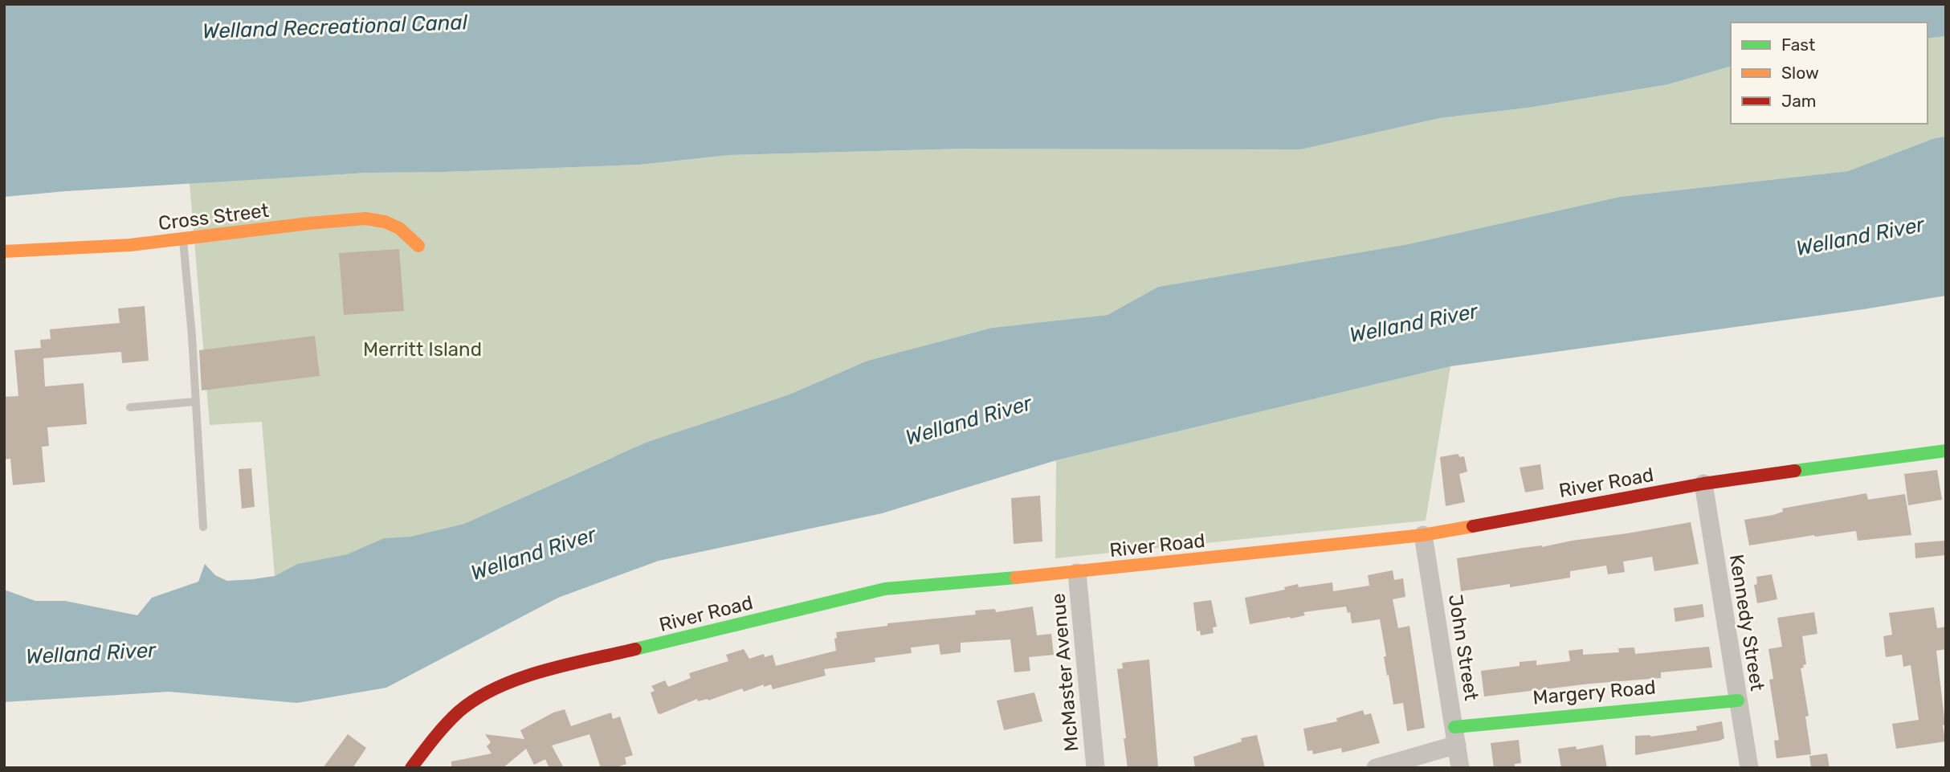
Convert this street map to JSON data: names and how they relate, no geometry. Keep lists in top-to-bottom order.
{
  "streets": {
    "street": [
      "Cross Street",
      "River Road",
      "Kennedy Street",
      "John Street",
      "McMaster Avenue",
      "Margery Road"
    ]
  },
  "crossings": [
    ["River Road", "Kennedy Street"],
    ["River Road", "John Street"],
    ["River Road", "McMaster Avenue"],
    ["Kennedy Street", "Margery Road"],
    ["John Street", "Margery Road"]
  ],
  "water": ["Welland Recreational Canal", "Welland River"],
  "parks": ["Merritt Island"],
  "legend": ["Fast", "Slow", "Jam"]
}
